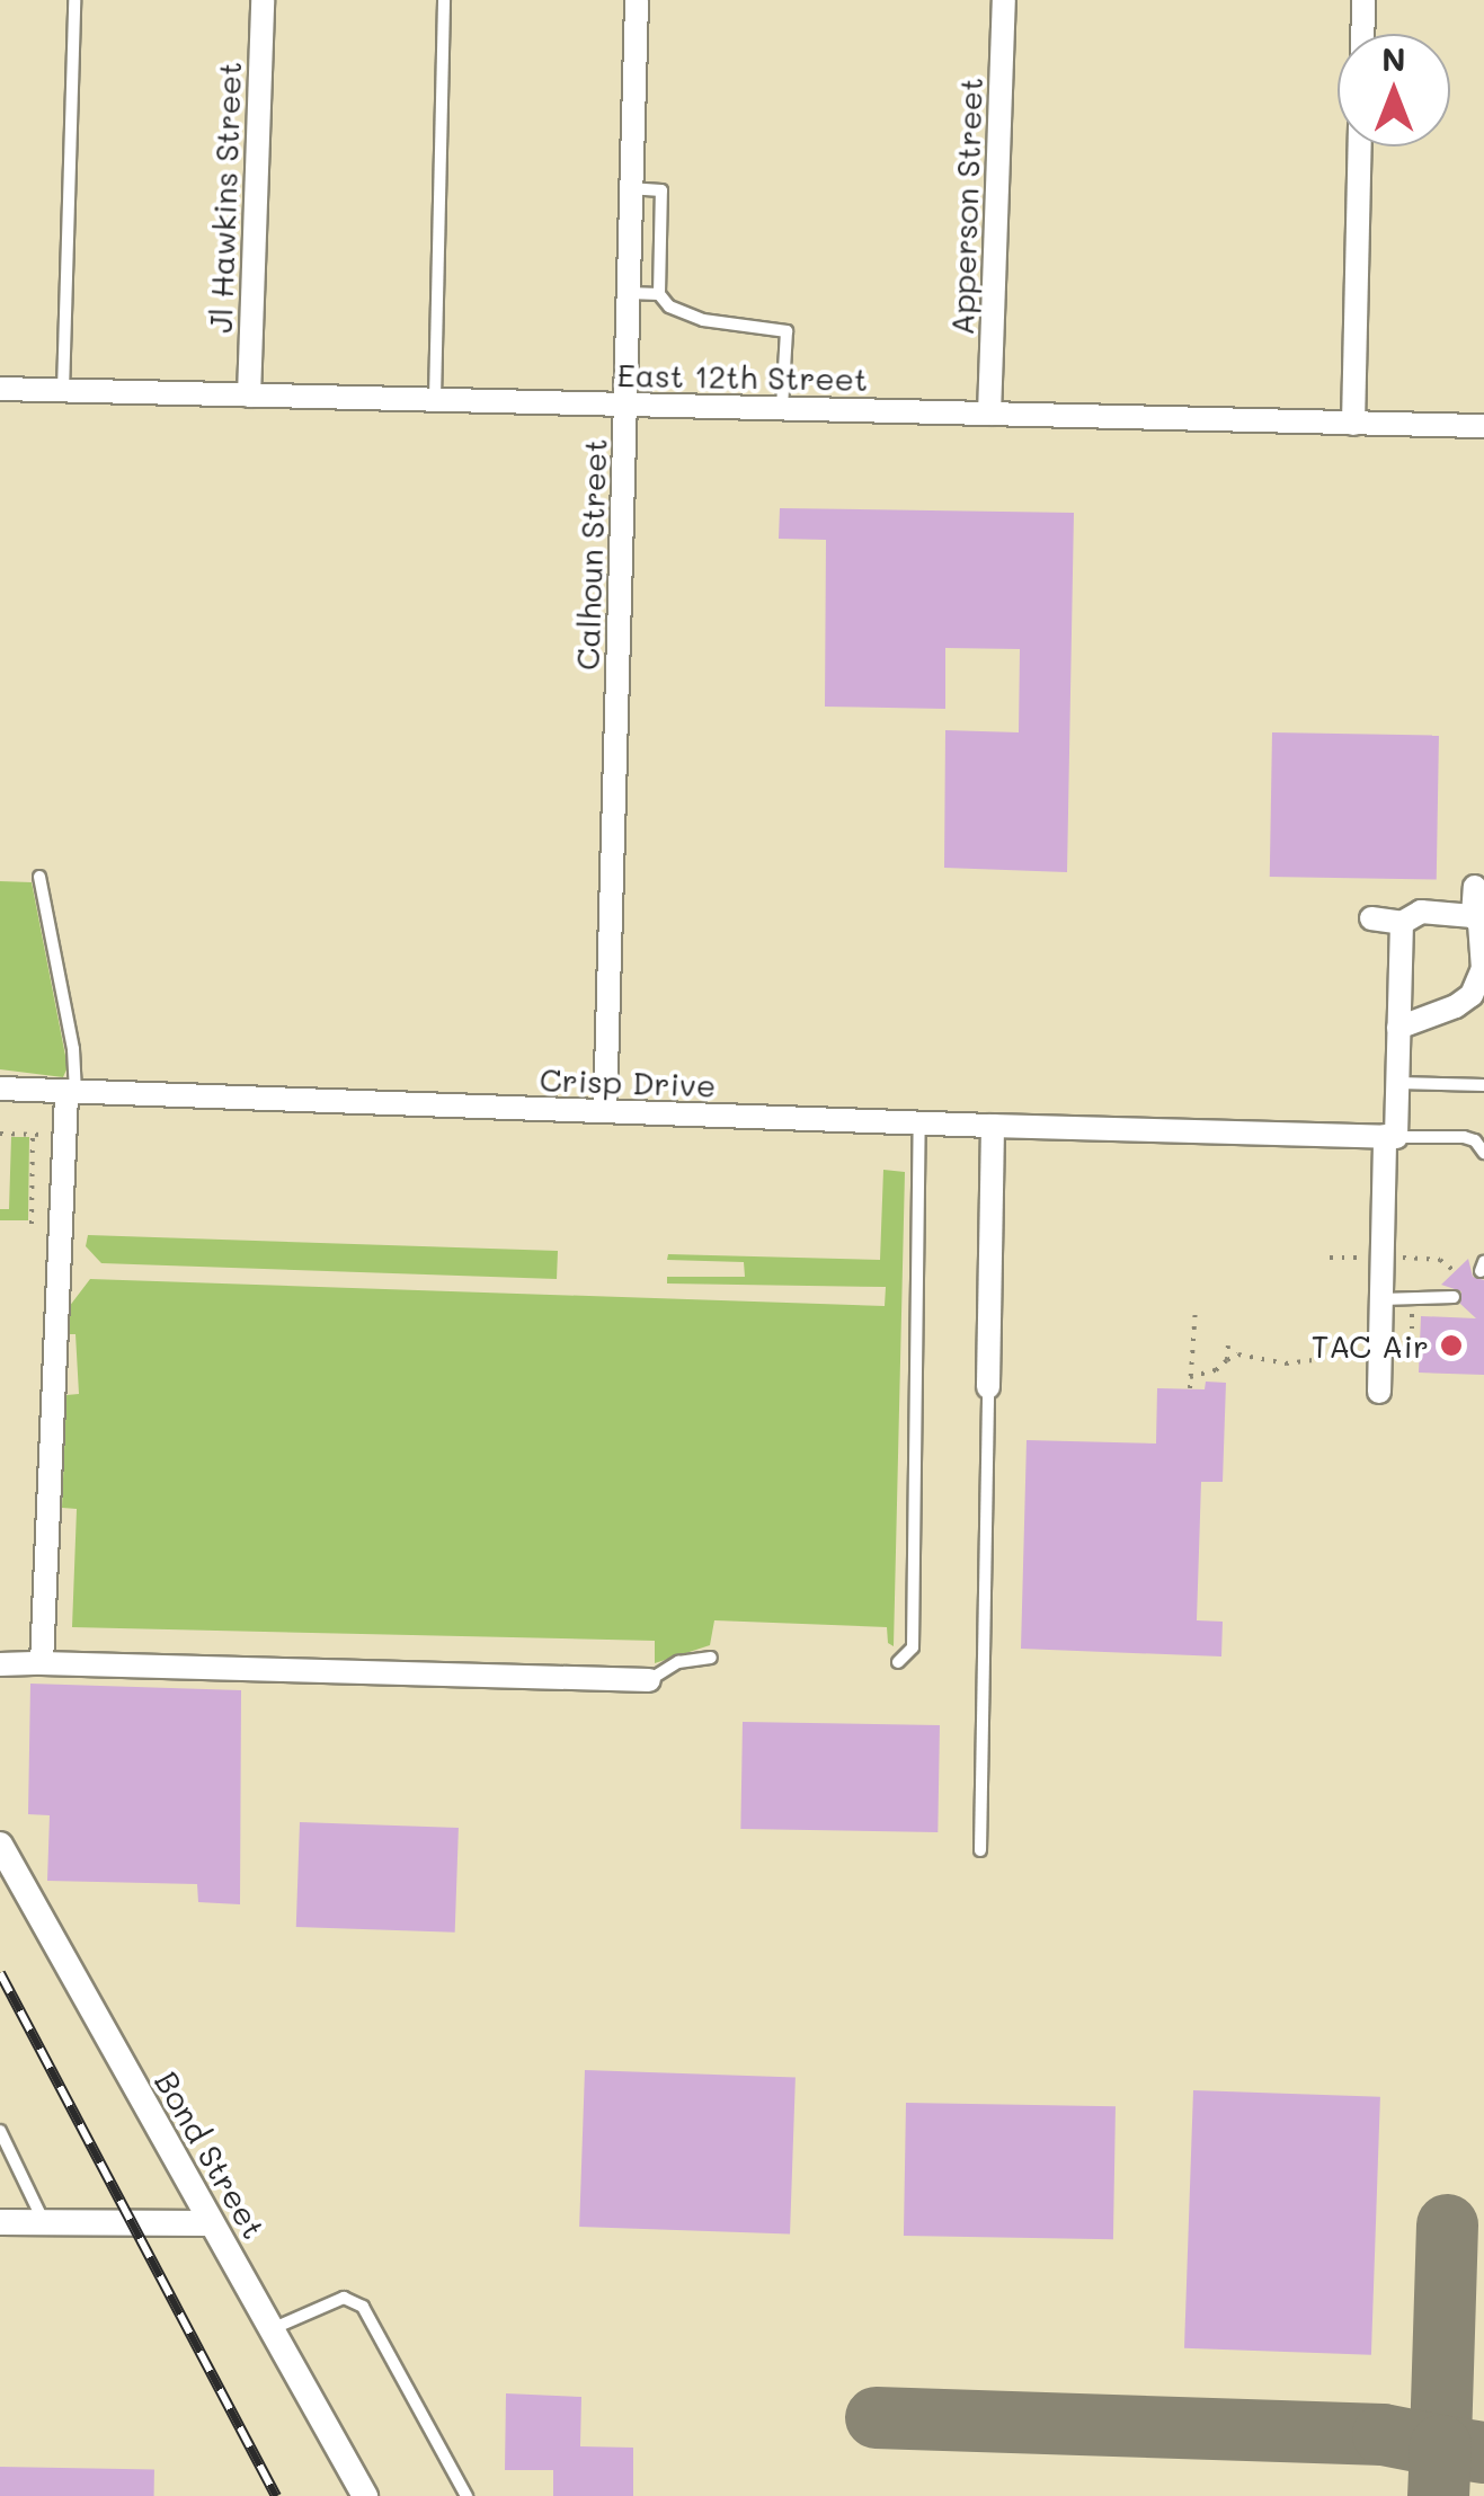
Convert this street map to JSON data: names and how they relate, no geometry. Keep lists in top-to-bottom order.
{
  "streets": {
    "street": [
      "Jl Hawkins Street",
      "Apperson Street",
      "East 12th Street",
      "Calhoun Street",
      "Crisp Drive",
      "Bond Street"
    ]
  },
  "crossings": [
    ["Jl Hawkins Street", "East 12th Street"],
    ["Apperson Street", "East 12th Street"],
    ["East 12th Street", "Calhoun Street"],
    ["Calhoun Street", "Crisp Drive"]
  ],
  "places": ["TAC Air"],
  "north": "top"
}
